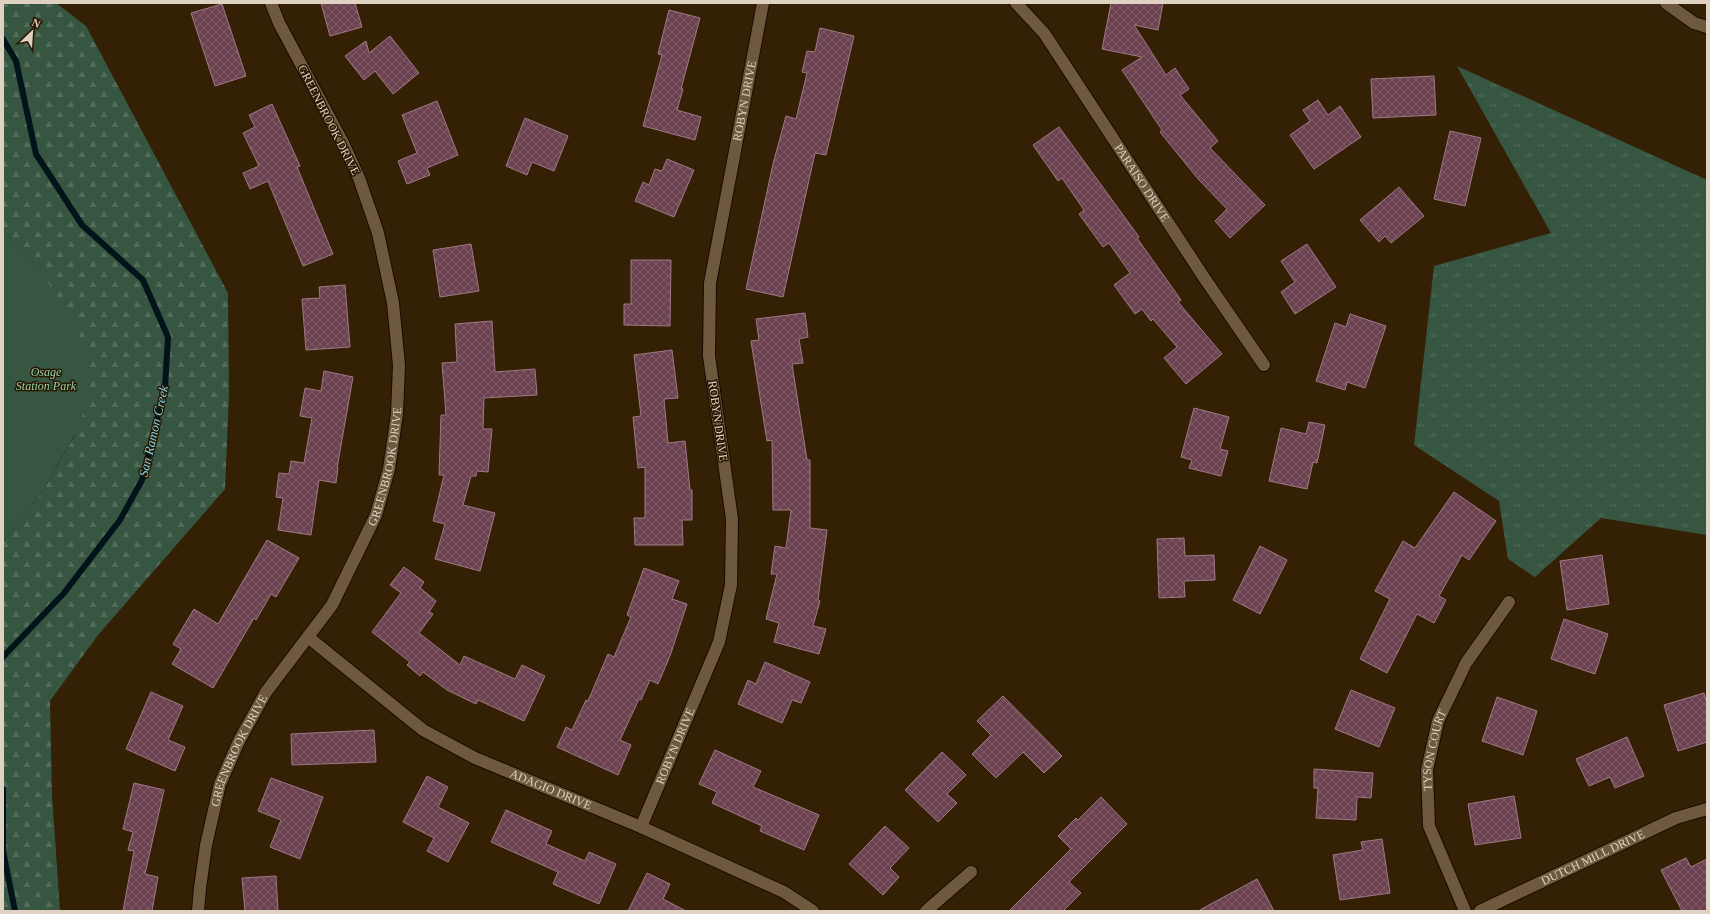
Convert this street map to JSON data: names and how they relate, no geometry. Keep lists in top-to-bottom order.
{
  "streets": {
    "street": [
      "ROBYN DRIVE",
      "GREENBROOK DRIVE",
      "PARAISO DRIVE",
      "TYSON COURT",
      "ADAGIO DRIVE",
      "DUTCH MILL DRIVE"
    ]
  },
  "crossings": [
    ["ROBYN DRIVE", "ADAGIO DRIVE"],
    ["GREENBROOK DRIVE", "ADAGIO DRIVE"]
  ],
  "water": ["San Ramon Creek"],
  "parks": ["Osage Station Park"],
  "north": "top right"
}
